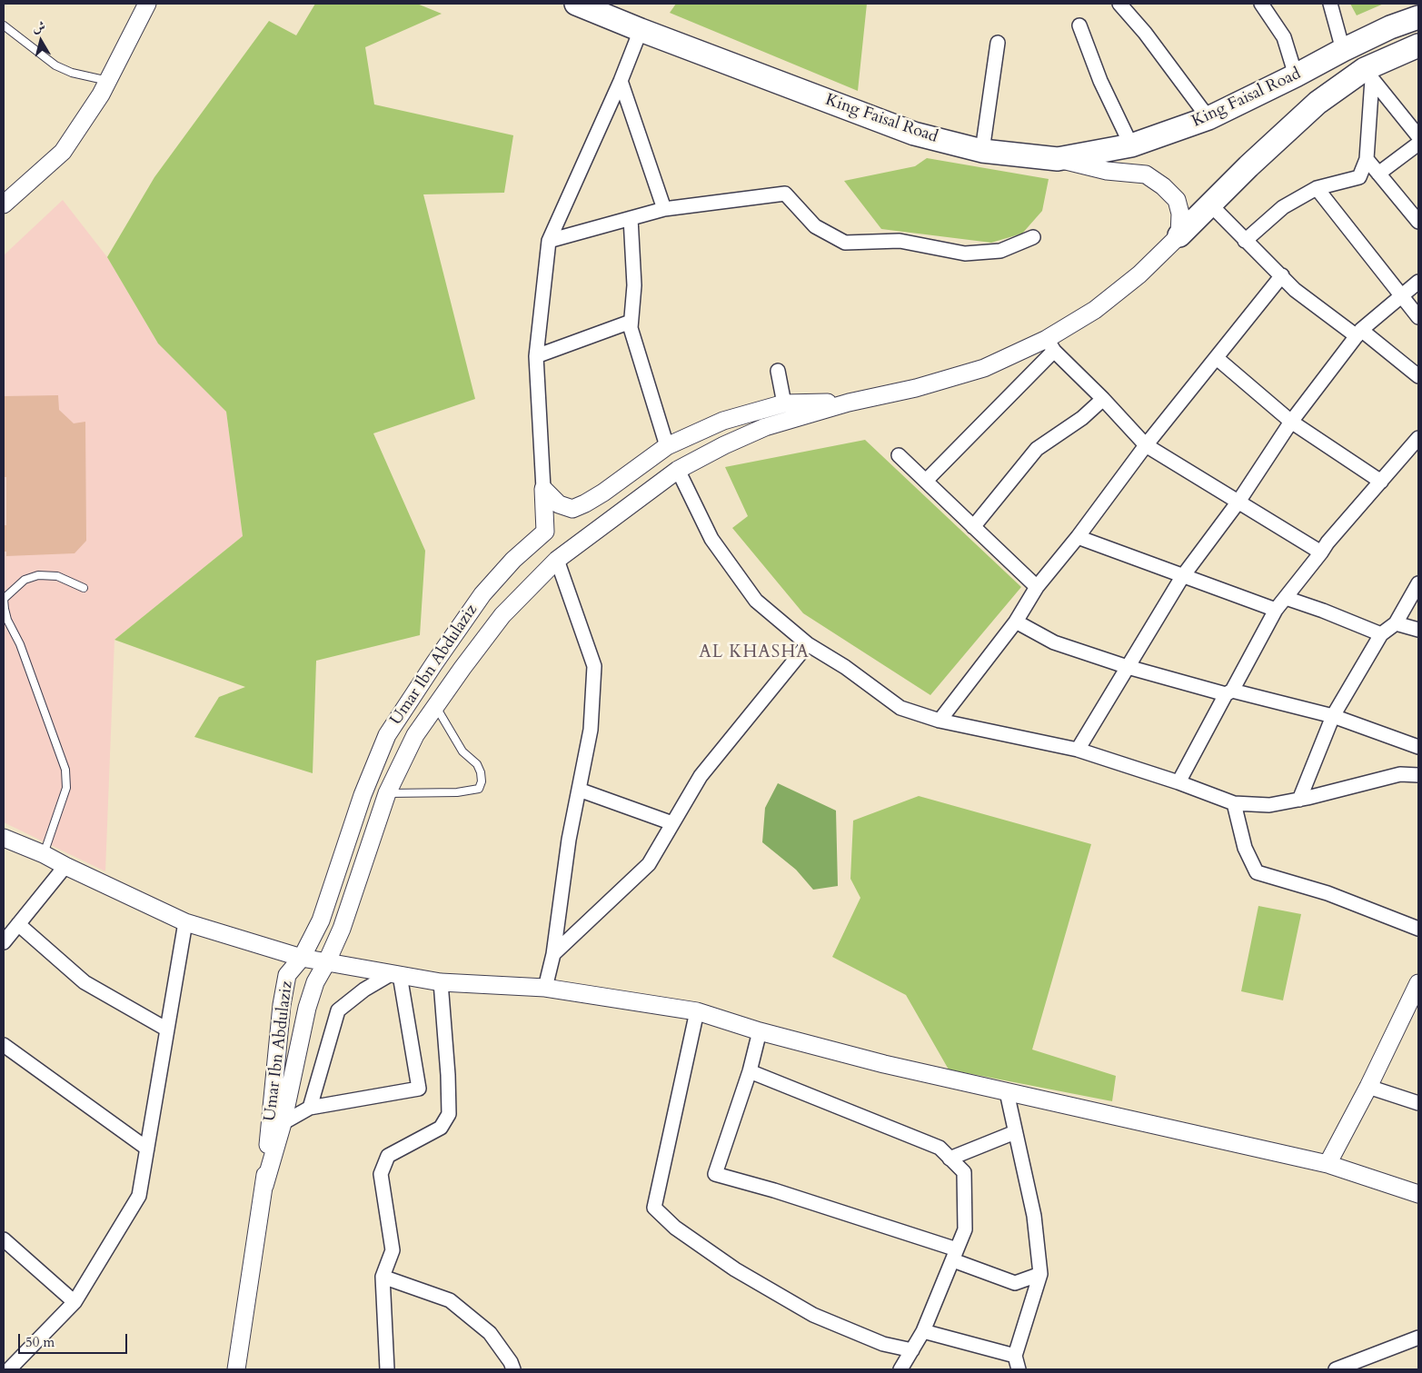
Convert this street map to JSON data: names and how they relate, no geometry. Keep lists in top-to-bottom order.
{
  "streets": {
    "main road": ["King Faisal Road"],
    "street": ["Umar Ibn Abdulaziz"]
  },
  "districts": ["AL KHASHA"],
  "scale_bar": "50 m",
  "north": "top"
}
